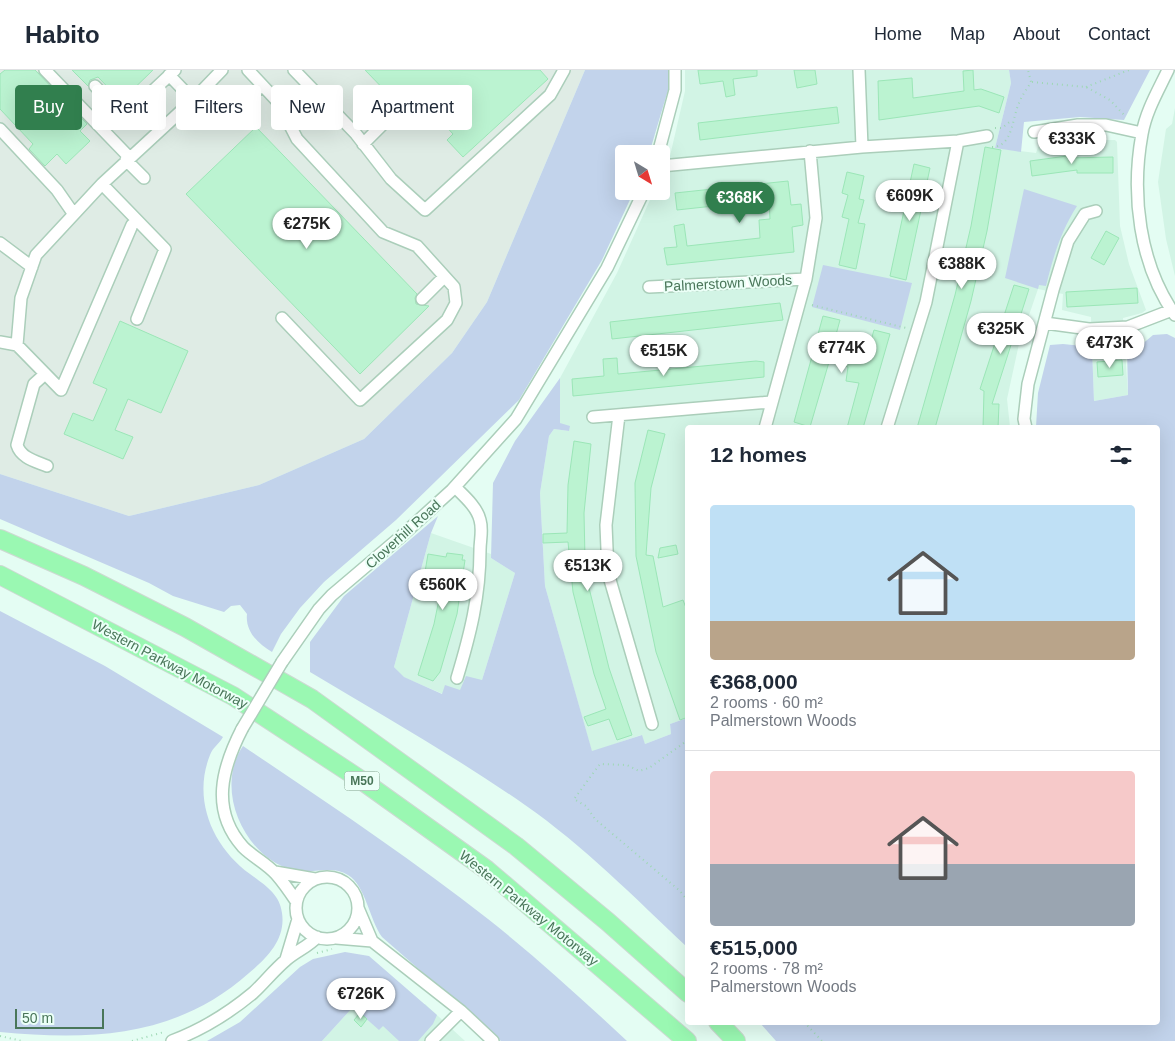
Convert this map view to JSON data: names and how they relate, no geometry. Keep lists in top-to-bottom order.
{
  "streets": {
    "highway": ["Western Parkway Motorway", "M50"],
    "street": ["Palmerstown Woods", "Cloverhill Road"]
  },
  "scale_bar": "50 m",
  "north": "bottom right",
  "page": {
    "header": "Habito",
    "nav": [
      "Home",
      "Map",
      "About",
      "Contact"
    ],
    "chip": [
      "Buy",
      "Rent",
      "Filters",
      "New",
      "Apartment"
    ],
    "price": [
      "€333K",
      "€609K",
      "€368K",
      "€275K",
      "€388K",
      "€325K",
      "€473K",
      "€774K",
      "€515K",
      "€513K",
      "€560K",
      "€726K"
    ],
    "heading": "12 homes",
    "list": [
      {
        "name": "€368,000",
        "note": "2 rooms · 60 m² · Palmerstown Woods"
      },
      {
        "name": "€515,000",
        "note": "2 rooms · 78 m² · Palmerstown Woods"
      }
    ],
    "scale": "50 m"
  }
}
